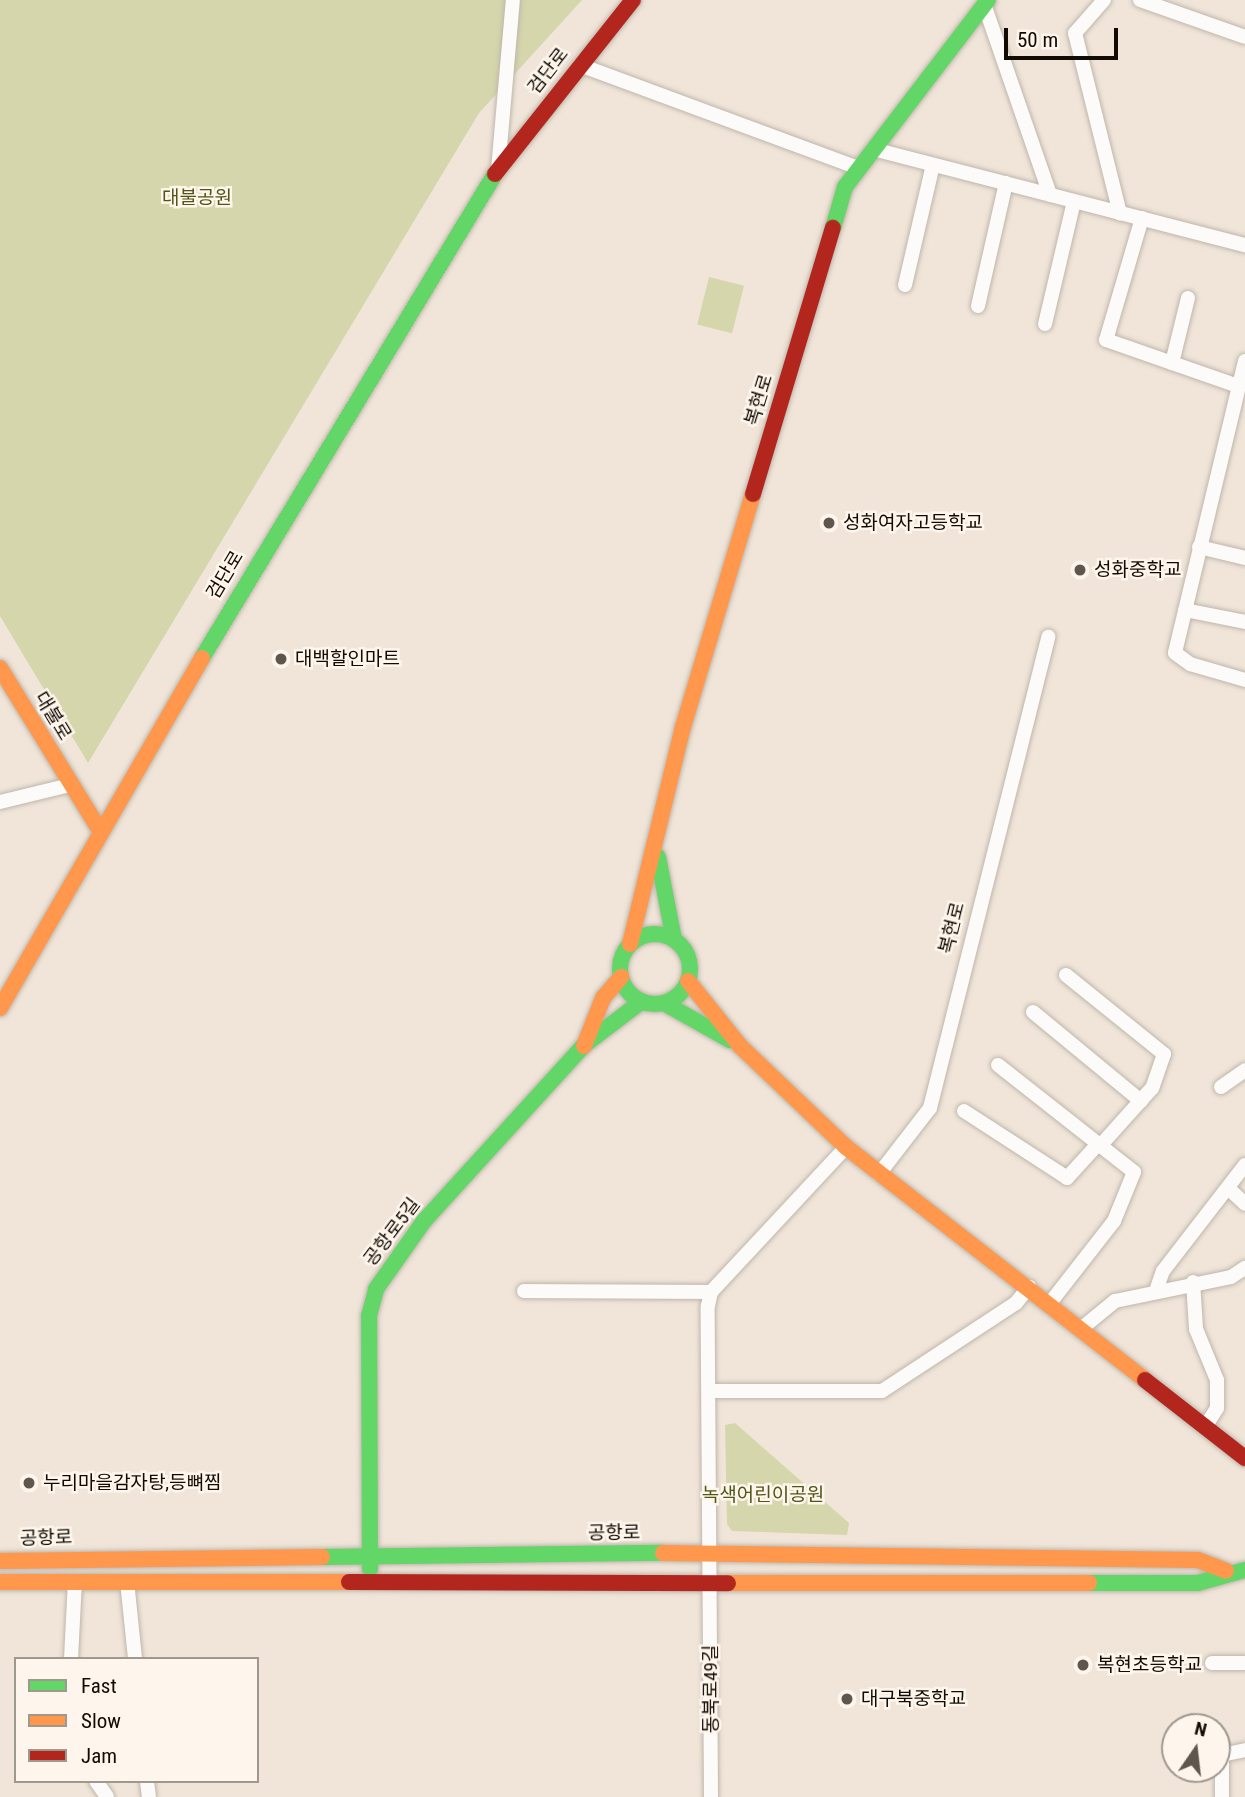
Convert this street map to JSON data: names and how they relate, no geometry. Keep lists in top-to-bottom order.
{
  "streets": {
    "main road": [
      "검단로",
      "복현로",
      "대불로",
      "공항로5길",
      "공항로"
    ],
    "street": ["동북로49길"]
  },
  "crossings": [
    ["검단로", "대불로"],
    ["공항로5길", "공항로"],
    ["공항로", "동북로49길"]
  ],
  "parks": ["대불공원", "녹색어린이공원"],
  "places": [
    "성화여자고등학교",
    "성화중학교",
    "대백할인마트",
    "누리마을감자탕,등뼈찜",
    "복현초등학교",
    "대구북중학교"
  ],
  "legend": ["Fast", "Slow", "Jam"],
  "scale_bar": "50 m",
  "north": "top"
}
